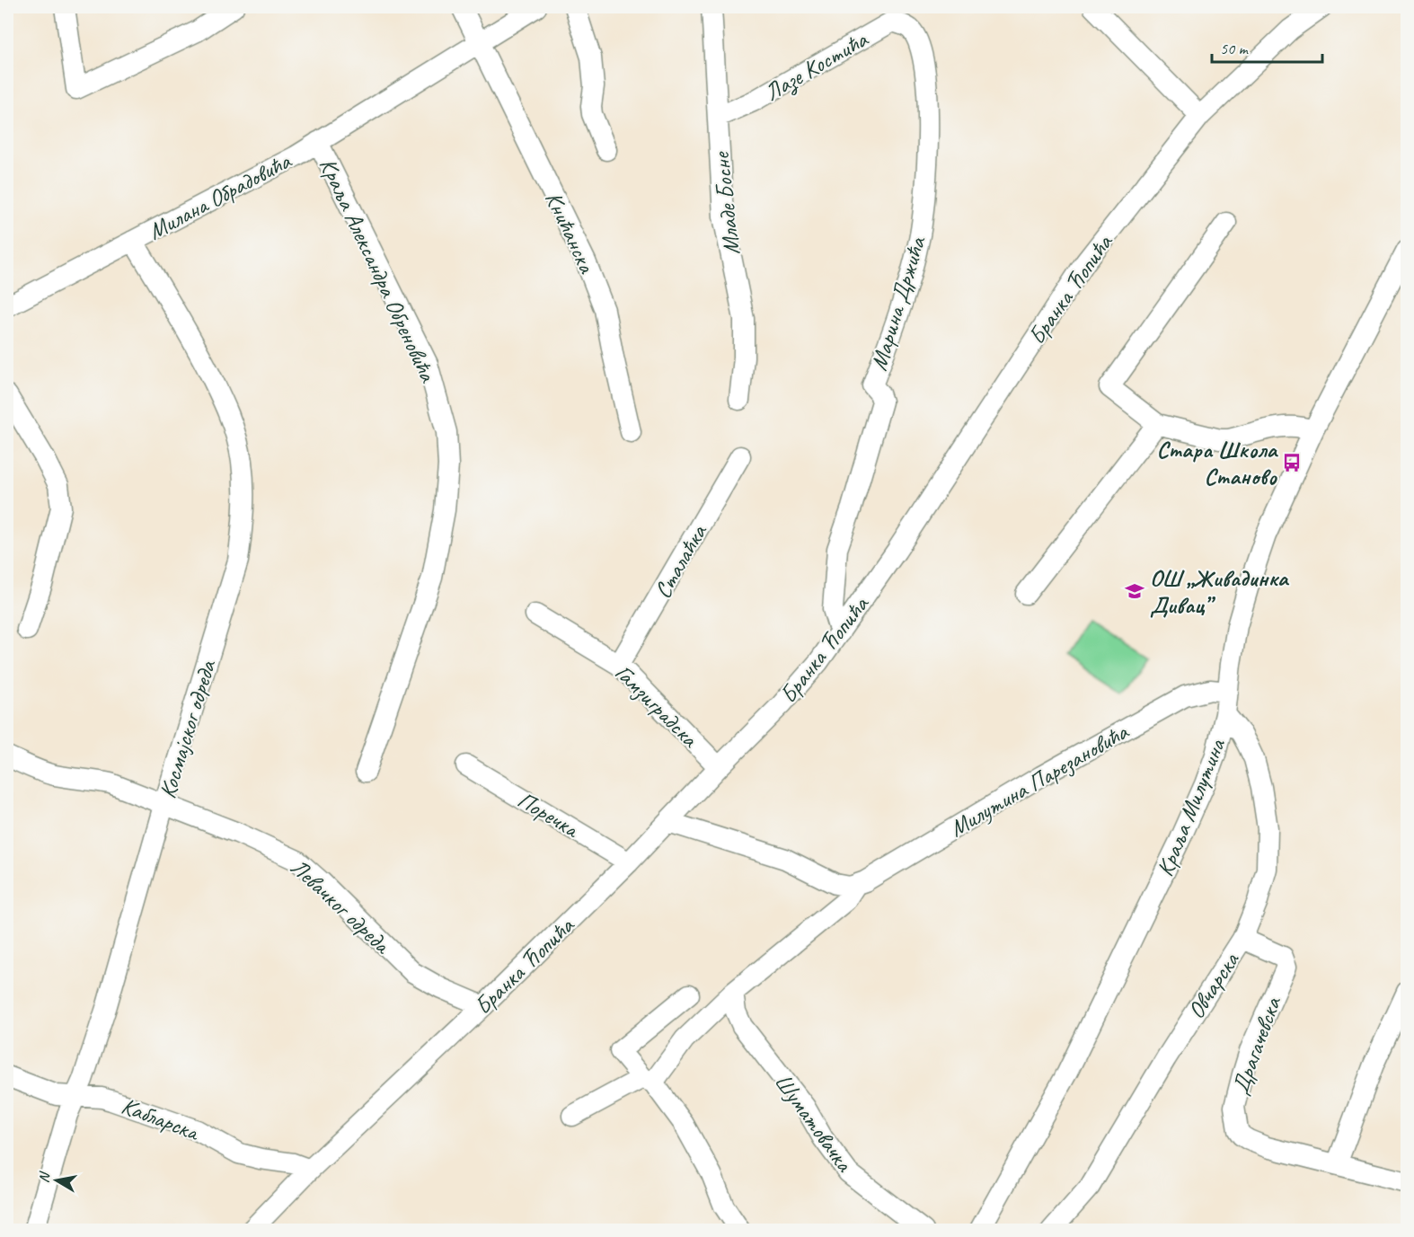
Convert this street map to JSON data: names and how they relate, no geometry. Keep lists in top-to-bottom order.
{
  "streets": {
    "street": [
      "Лазе Костића",
      "Милана Обрадовића",
      "Младе Босне",
      "Книћанска",
      "Краља Александра Обреновића",
      "Бранка Ћопића",
      "Марина Држића",
      "Сталаћка",
      "Гамзиградска",
      "Космајског одреда",
      "Милутина Парезановића",
      "Краља Милутина",
      "Поречка",
      "Левачког одреда",
      "Овчарска",
      "Драгачевска",
      "Кабларска",
      "Шуматовачка"
    ]
  },
  "crossings": [
    ["Лазе Костића", "Младе Босне"],
    ["Лазе Костића", "Марина Држића"],
    ["Милана Обрадовића", "Книћанска"],
    ["Милана Обрадовића", "Краља Александра Обреновића"],
    ["Милана Обрадовића", "Космајског одреда"],
    ["Бранка Ћопића", "Марина Држића"],
    ["Бранка Ћопића", "Гамзиградска"],
    ["Бранка Ћопића", "Поречка"],
    ["Бранка Ћопића", "Левачког одреда"],
    ["Бранка Ћопића", "Кабларска"],
    ["Сталаћка", "Гамзиградска"],
    ["Космајског одреда", "Левачког одреда"],
    ["Космајског одреда", "Кабларска"],
    ["Милутина Парезановића", "Краља Милутина"],
    ["Милутина Парезановића", "Шуматовачка"],
    ["Краља Милутина", "Овчарска"],
    ["Овчарска", "Драгачевска"]
  ],
  "places": {
    "bus stop": ["Стара Школа Станово"],
    "school or university": ["ОШ „Живадинка Дивац”"]
  },
  "scale_bar": "50 m",
  "north": "left"
}
